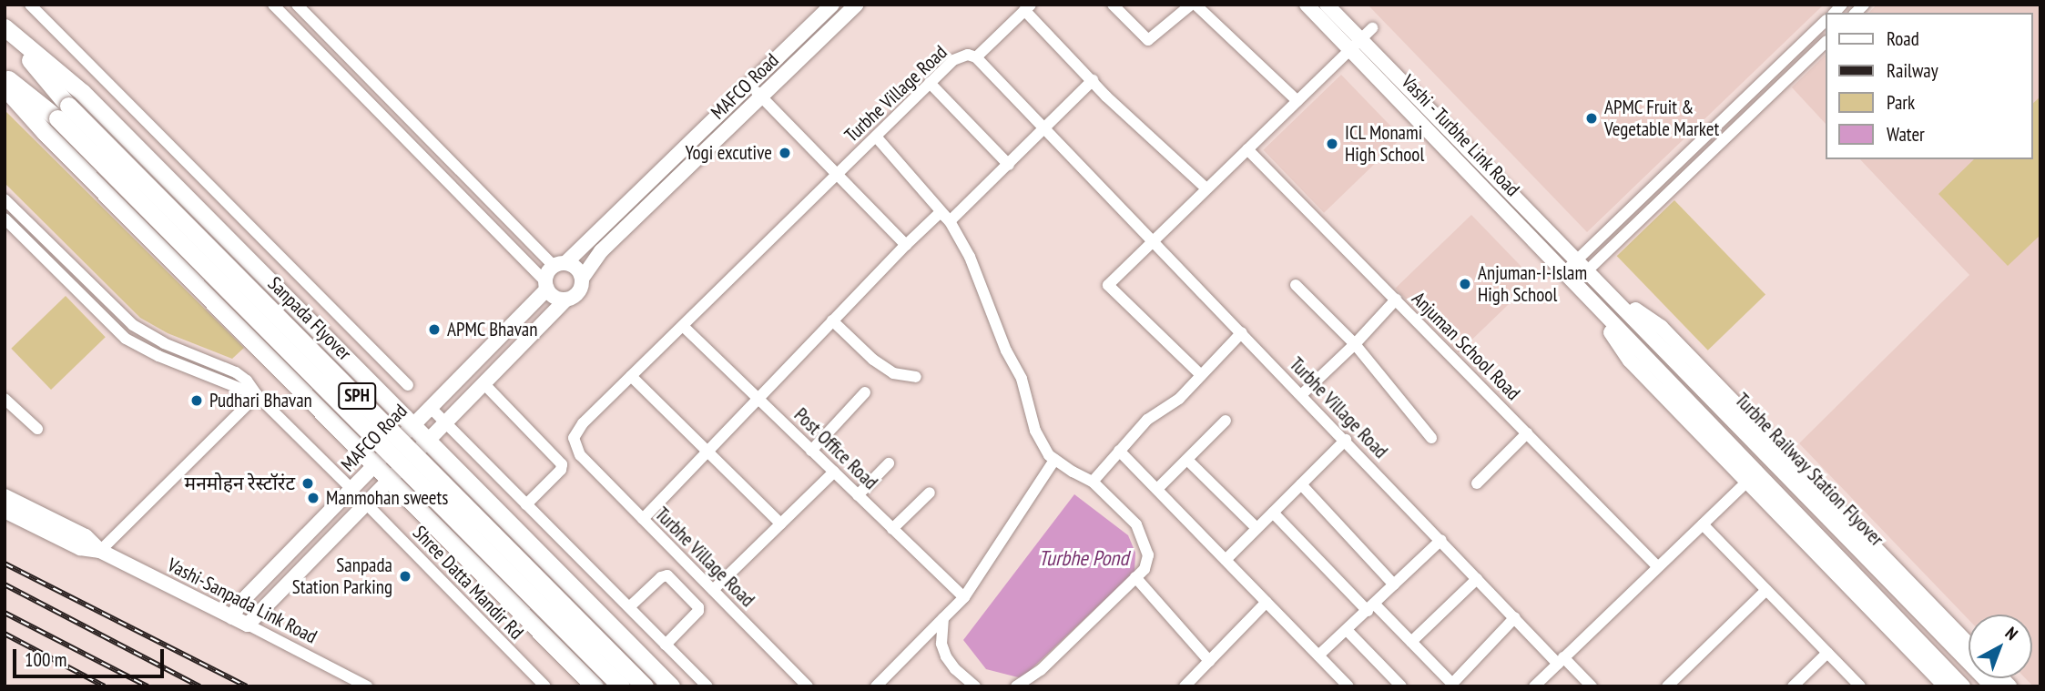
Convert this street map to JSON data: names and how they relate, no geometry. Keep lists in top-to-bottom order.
{
  "streets": {
    "highway": ["Sanpada Flyover", "SPH"],
    "main road": [
      "MAFCO Road",
      "Vashi - Turbhe Link Road",
      "Turbhe Railway Station Flyover",
      "Vashi-Sanpada Link Road"
    ],
    "street": [
      "Turbhe Village Road",
      "Anjuman School Road",
      "Post Office Road",
      "Shree Datta Mandir Rd"
    ]
  },
  "crossings": [
    ["MAFCO Road", "Shree Datta Mandir Rd"],
    ["MAFCO Road", "Vashi-Sanpada Link Road"],
    ["Turbhe Village Road", "Post Office Road"],
    ["Vashi - Turbhe Link Road", "Turbhe Railway Station Flyover"]
  ],
  "water": ["Turbhe Pond"],
  "places": [
    "APMC Fruit & Vegetable Market",
    "ICL Monami High School",
    "Yogi excutive",
    "Anjuman-I-Islam High School",
    "APMC Bhavan",
    "Pudhari Bhavan",
    "मनमोहन रेस्टॉरंट",
    "Manmohan sweets",
    "Sanpada Station Parking"
  ],
  "legend": [
    "Road",
    "Railway",
    "Park",
    "Water"
  ],
  "scale_bar": "100 m",
  "north": "top right"
}
